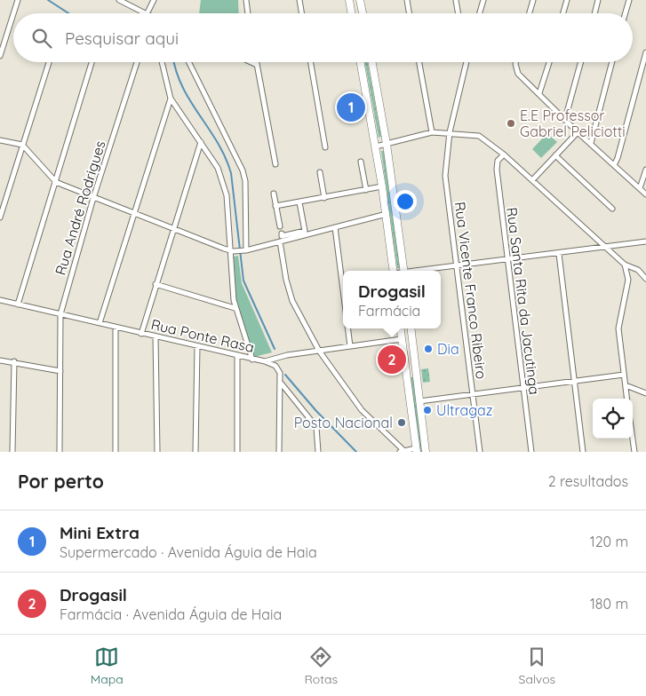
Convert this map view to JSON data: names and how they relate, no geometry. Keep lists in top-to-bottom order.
{
  "streets": {
    "street": [
      "Rua André Rodrigues",
      "Rua Vicente Franco Ribeiro",
      "Rua Santa Rita da Jacutinga",
      "Rua Ponte Rasa"
    ]
  },
  "crossings": [
    ["Rua André Rodrigues", "Rua Ponte Rasa"]
  ],
  "places": [
    "E.E Professor Gabriel Peliciotti",
    "Dia",
    "Ultragaz",
    "Posto Nacional"
  ],
  "page": {
    "search": "Pesquisar aqui",
    "pins": ["1", "2"],
    "popup": ["Drogasil", "Farmácia"],
    "heading": ["Por perto", "2 resultados"],
    "list": [
      {
        "mark": "1",
        "name": "Mini Extra",
        "note": "Supermercado · Avenida Águia de Haia",
        "value": "120 m"
      },
      {
        "mark": "2",
        "name": "Drogasil",
        "note": "Farmácia · Avenida Águia de Haia",
        "value": "180 m"
      }
    ],
    "nav": ["Mapa", "Rotas", "Salvos"]
  }
}
